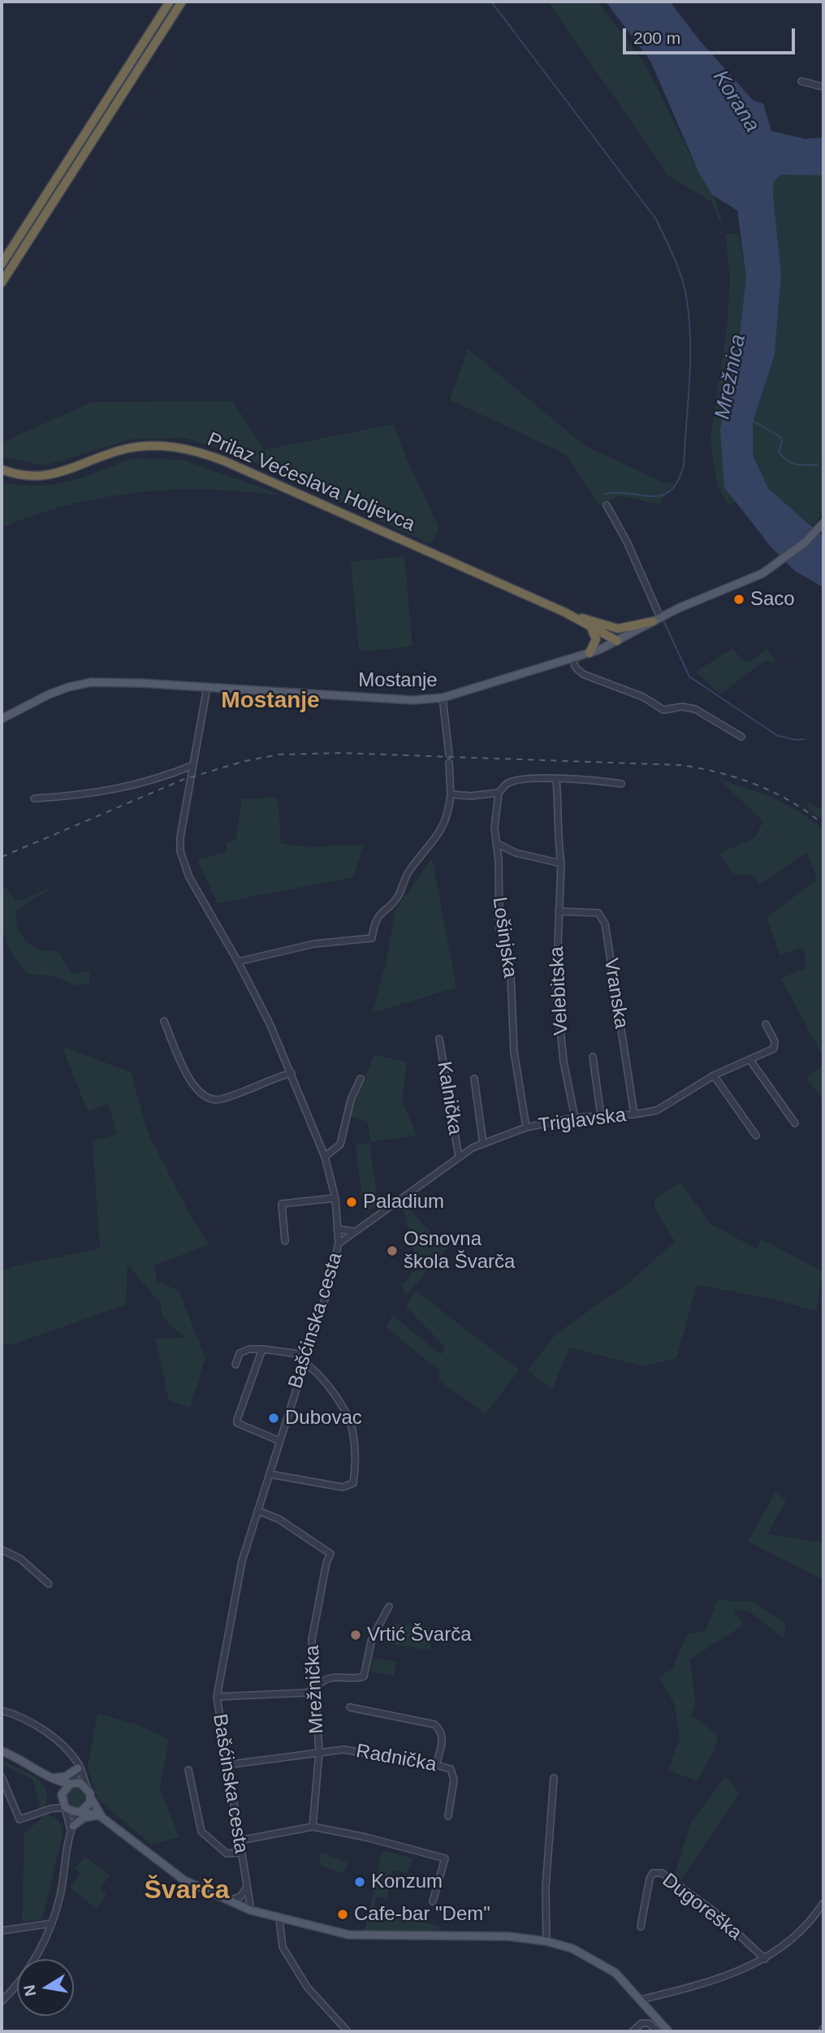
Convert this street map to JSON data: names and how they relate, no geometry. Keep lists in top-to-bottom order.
{
  "streets": {
    "highway": ["Prilaz Većeslava Holjevca"],
    "main road": ["Mostanje"],
    "street": [
      "Lošinjska",
      "Velebitska",
      "Vranska",
      "Kalnička",
      "Triglavska",
      "Bašćinska cesta",
      "Mrežnička",
      "Radnička",
      "Dugoreška"
    ]
  },
  "crossings": [
    ["Prilaz Većeslava Holjevca", "Mostanje"],
    ["Mostanje", "Bašćinska cesta"],
    ["Lošinjska", "Triglavska"],
    ["Velebitska", "Vranska"],
    ["Velebitska", "Triglavska"],
    ["Vranska", "Triglavska"],
    ["Kalnička", "Triglavska"],
    ["Triglavska", "Bašćinska cesta"],
    ["Bašćinska cesta", "Mrežnička"],
    ["Bašćinska cesta", "Radnička"],
    ["Mrežnička", "Radnička"]
  ],
  "districts": ["Mostanje", "Švarča"],
  "water": ["Korana", "Mrežnica"],
  "places": [
    "Saco",
    "Paladium",
    "Osnovna škola Švarča",
    "Dubovac",
    "Vrtić Švarča",
    "Konzum",
    "Cafe-bar \"Dem\""
  ],
  "scale_bar": "200 m",
  "north": "left"
}
